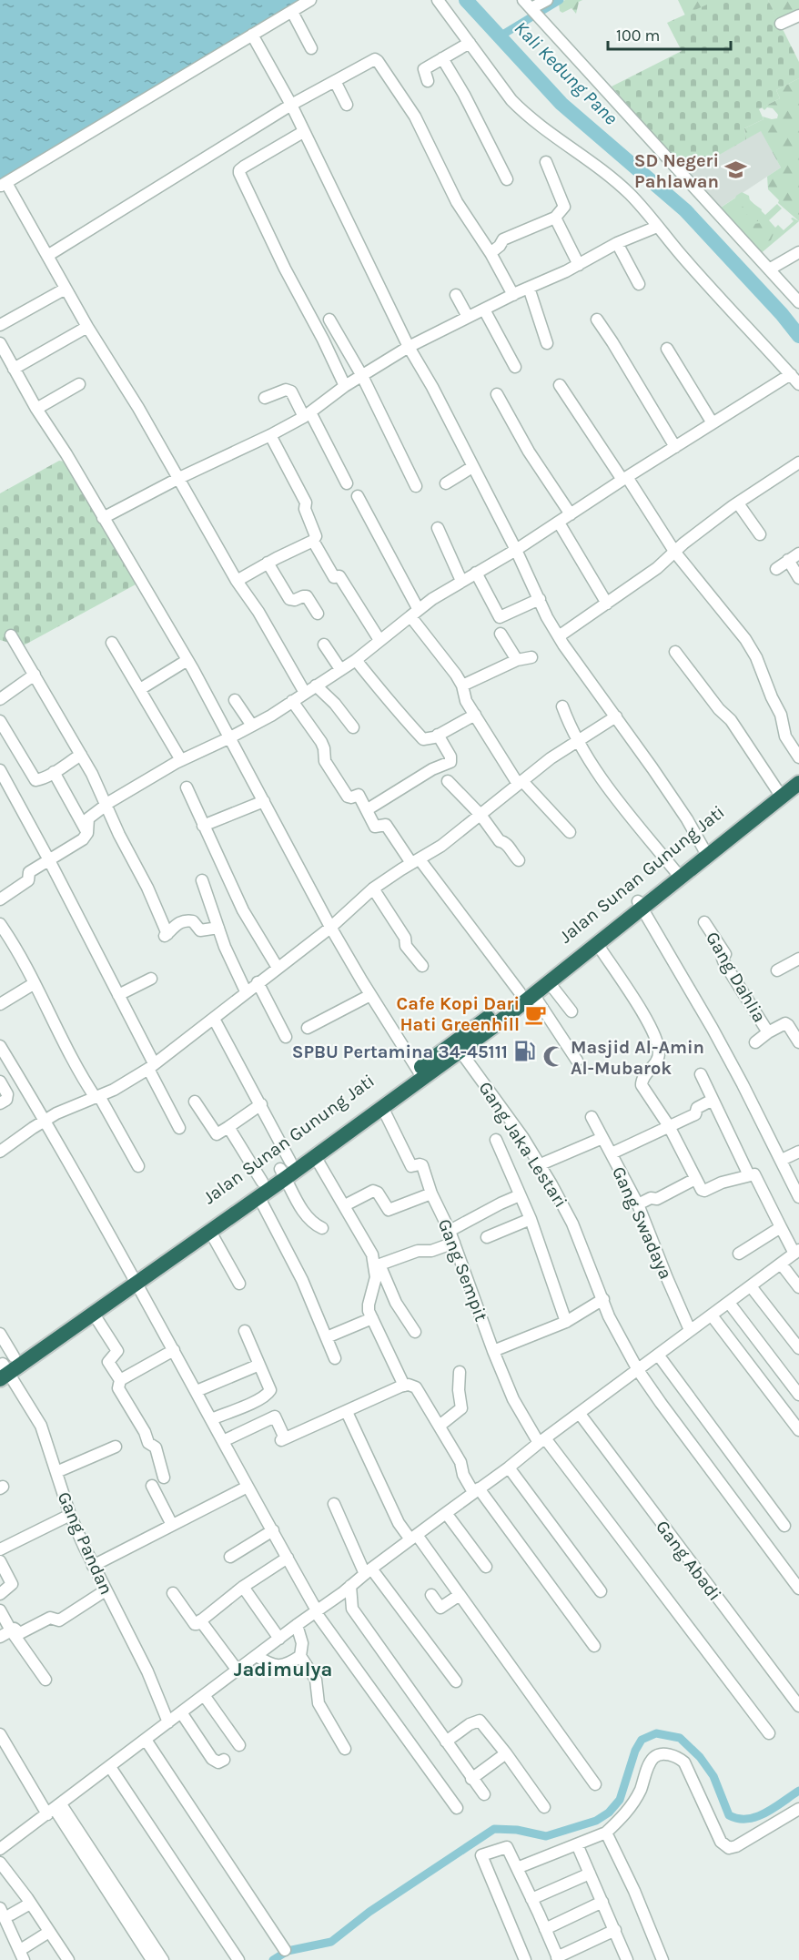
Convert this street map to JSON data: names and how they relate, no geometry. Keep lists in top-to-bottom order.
{
  "streets": {
    "highway": ["Jalan Sunan Gunung Jati"],
    "street": [
      "Gang Dahlia",
      "Gang Jaka Lestari",
      "Gang Swadaya",
      "Gang Sempit",
      "Gang Pandan",
      "Gang Abadi"
    ]
  },
  "districts": ["Jadimulya"],
  "water": ["Kali Kedung Pane"],
  "places": {
    "school or university": ["SD Negeri Pahlawan"],
    "cafe": ["Cafe Kopi Dari Hati Greenhill"],
    "fuel station": ["SPBU Pertamina 34-45111"],
    "mosque": ["Masjid Al-Amin Al-Mubarok"]
  },
  "scale_bar": "100 m"
}
